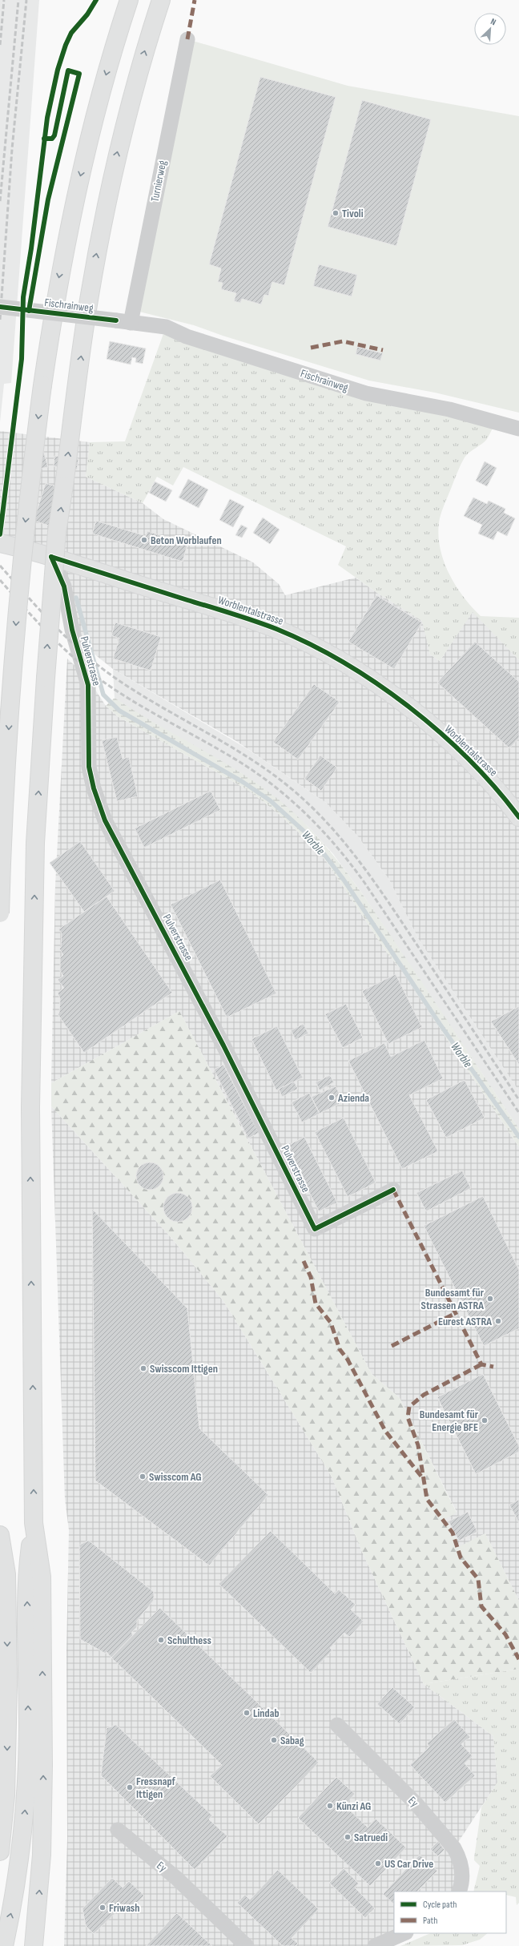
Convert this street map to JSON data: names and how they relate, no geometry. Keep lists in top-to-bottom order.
{
  "streets": {
    "main road": ["Worblentalstrasse"],
    "street": [
      "Turnierweg",
      "Fischrainweg",
      "Pulverstrasse",
      "Ey"
    ]
  },
  "crossings": [
    ["Turnierweg", "Fischrainweg"],
    ["Worblentalstrasse", "Pulverstrasse"]
  ],
  "water": ["Worble"],
  "places": [
    "Tivoli",
    "Beton Worblaufen",
    "Azienda",
    "Bundesamt für Strassen ASTRA",
    "Eurest ASTRA",
    "Swisscom Ittigen",
    "Bundesamt für Energie BFE",
    "Swisscom AG",
    "Schulthess",
    "Lindab",
    "Sabag",
    "Fressnapf Ittigen",
    "Künzi AG",
    "Satruedi",
    "US Car Drive",
    "Friwash"
  ],
  "legend": ["Cycle path", "Path"],
  "north": "top right"
}
